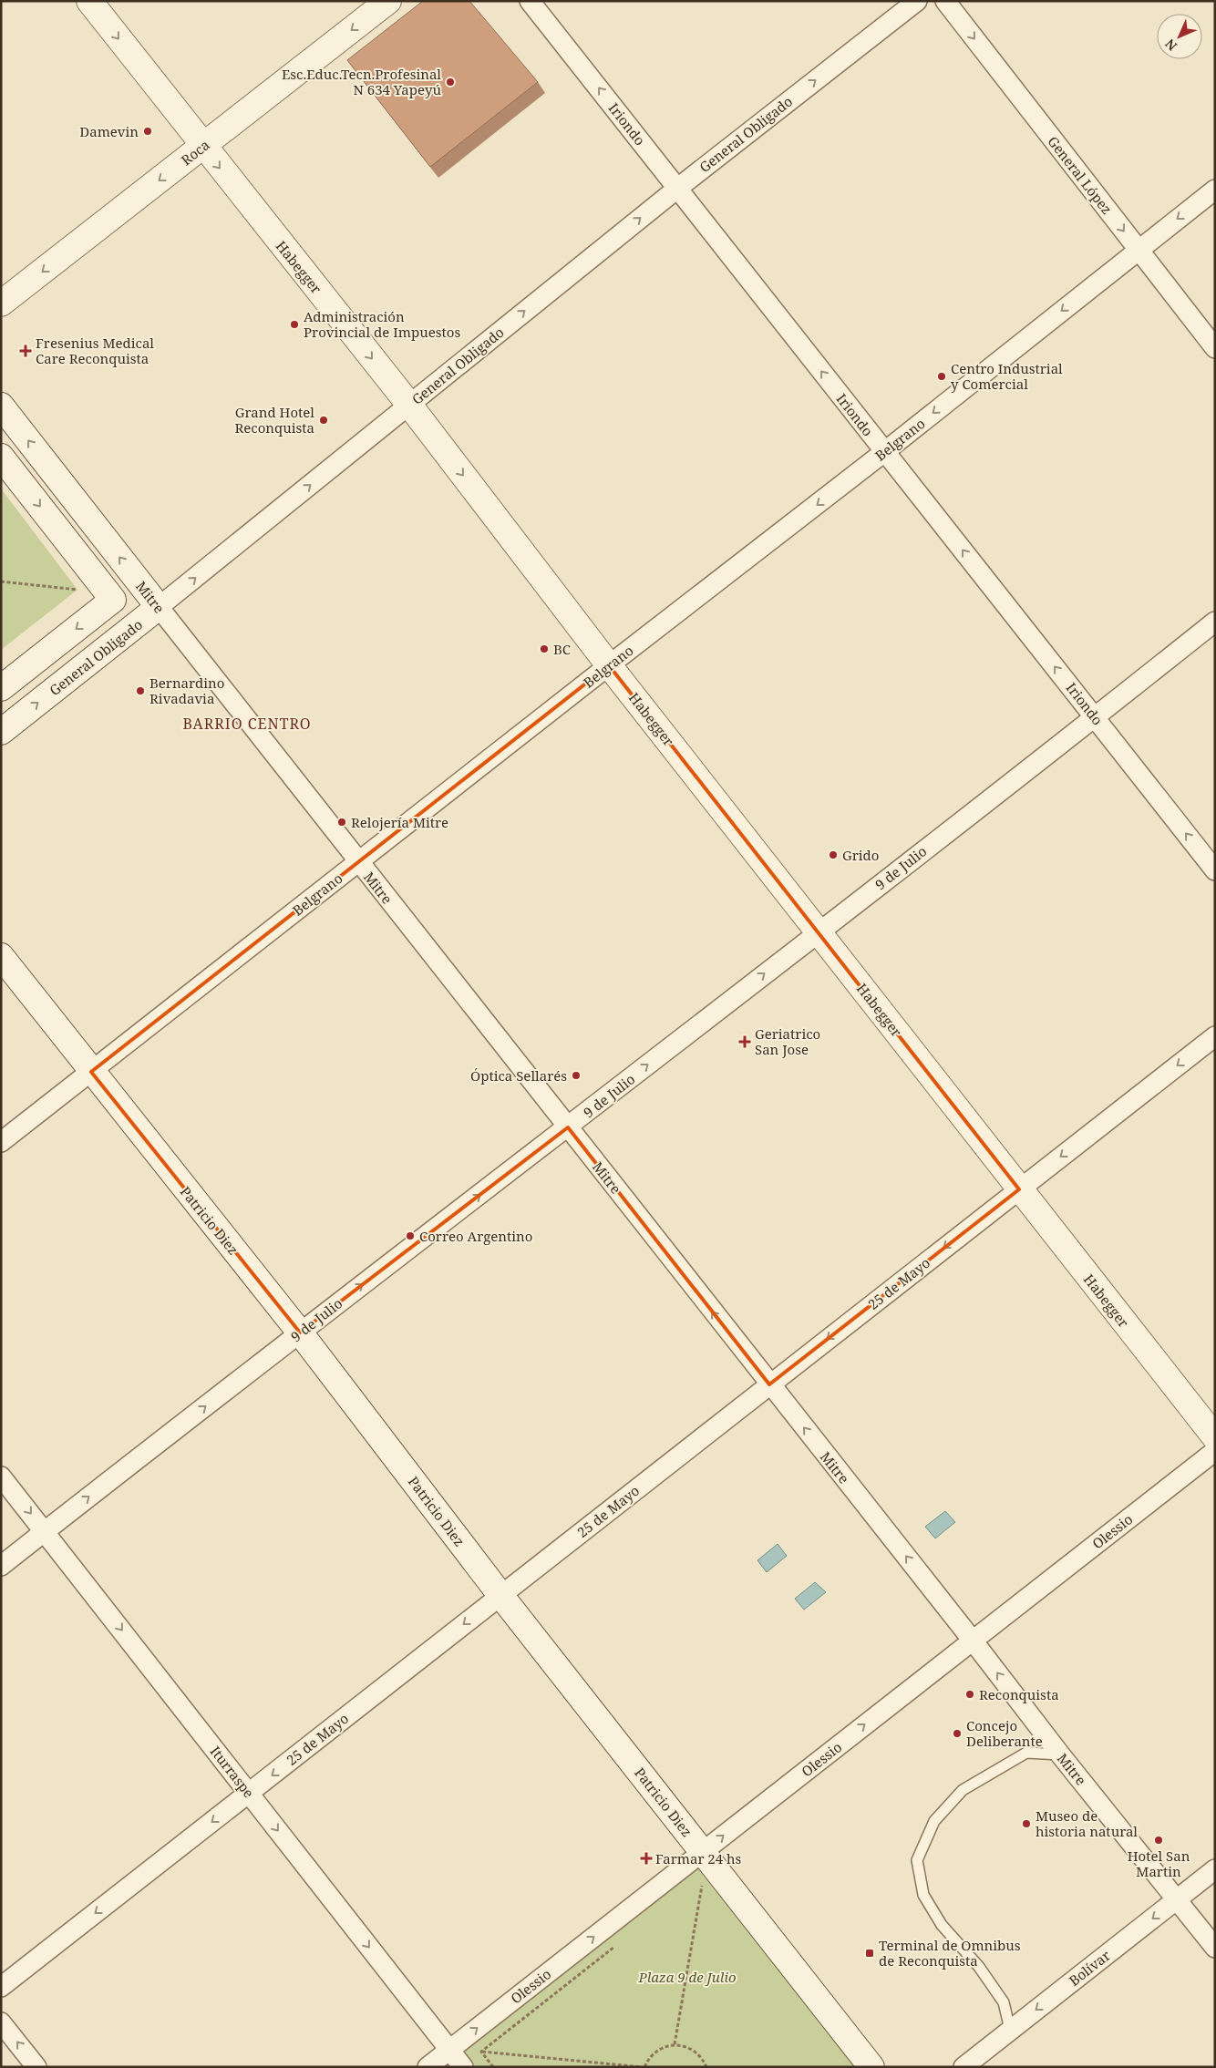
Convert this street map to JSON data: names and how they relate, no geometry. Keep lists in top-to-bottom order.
{
  "streets": {
    "street": [
      "Iriondo",
      "General Obligado",
      "Roca",
      "General López",
      "Habegger",
      "Belgrano",
      "Mitre",
      "9 de Julio",
      "Patricio Diez",
      "25 de Mayo",
      "Olessio",
      "Iturraspe",
      "Bolívar"
    ]
  },
  "crossings": [
    ["Iriondo", "General Obligado"],
    ["Iriondo", "Belgrano"],
    ["Iriondo", "9 de Julio"],
    ["General Obligado", "Habegger"],
    ["General Obligado", "Mitre"],
    ["Roca", "Habegger"],
    ["General López", "Belgrano"],
    ["Habegger", "Belgrano"],
    ["Habegger", "9 de Julio"],
    ["Habegger", "25 de Mayo"],
    ["Belgrano", "Mitre"],
    ["Belgrano", "Patricio Diez"],
    ["Mitre", "9 de Julio"],
    ["Mitre", "25 de Mayo"],
    ["Mitre", "Olessio"],
    ["Mitre", "Bolívar"],
    ["9 de Julio", "Patricio Diez"],
    ["9 de Julio", "Iturraspe"],
    ["Patricio Diez", "25 de Mayo"],
    ["Patricio Diez", "Olessio"],
    ["25 de Mayo", "Iturraspe"],
    ["Olessio", "Iturraspe"]
  ],
  "one_way": [
    "Iriondo",
    "General Obligado",
    "Roca",
    "General López",
    "Habegger",
    "Belgrano",
    "Mitre",
    "9 de Julio",
    "25 de Mayo",
    "Olessio",
    "Iturraspe",
    "Bolívar"
  ],
  "districts": ["BARRIO CENTRO"],
  "parks": ["Plaza 9 de Julio"],
  "places": {
    "other": [
      "Esc.Educ.Tecn.Profesinal N 634 Yapeyú",
      "Damevin",
      "Administración Provincial de Impuestos",
      "Centro Industrial y Comercial",
      "Grand Hotel Reconquista",
      "BC",
      "Bernardino Rivadavia",
      "Relojería Mitre",
      "Grido",
      "Óptica Sellarés",
      "Correo Argentino",
      "Reconquista",
      "Concejo Deliberante",
      "Museo de historia natural",
      "Hotel San Martin"
    ],
    "health": ["Fresenius Medical Care Reconquista", "Geriatrico San Jose", "Farmar 24 hs"],
    "transit": ["Terminal de Omnibus de Reconquista"]
  },
  "north": "bottom left"
}
